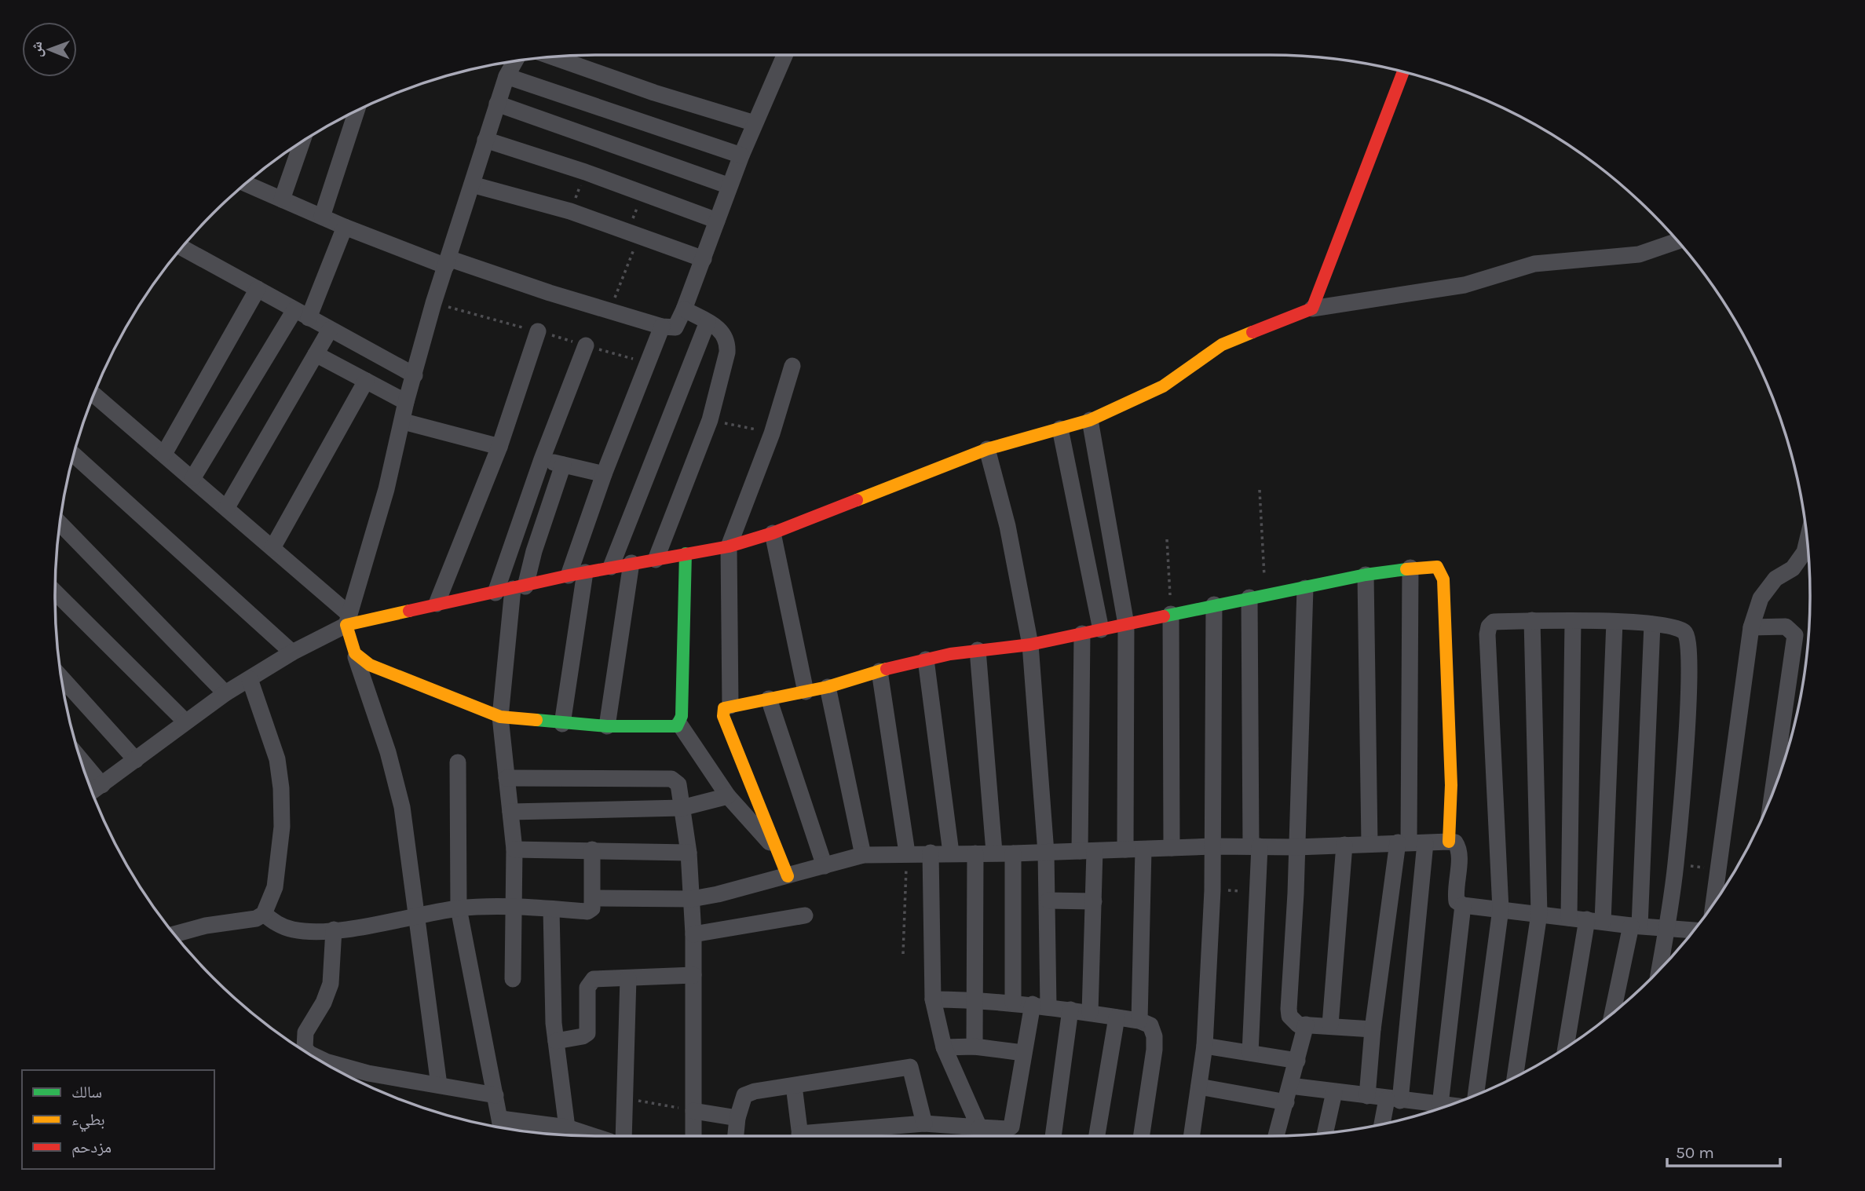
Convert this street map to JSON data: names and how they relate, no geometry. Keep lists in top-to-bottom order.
{
  "legend": ["سالك", "بطيء", "مزدحم"],
  "scale_bar": "50 m",
  "north": "left"
}
